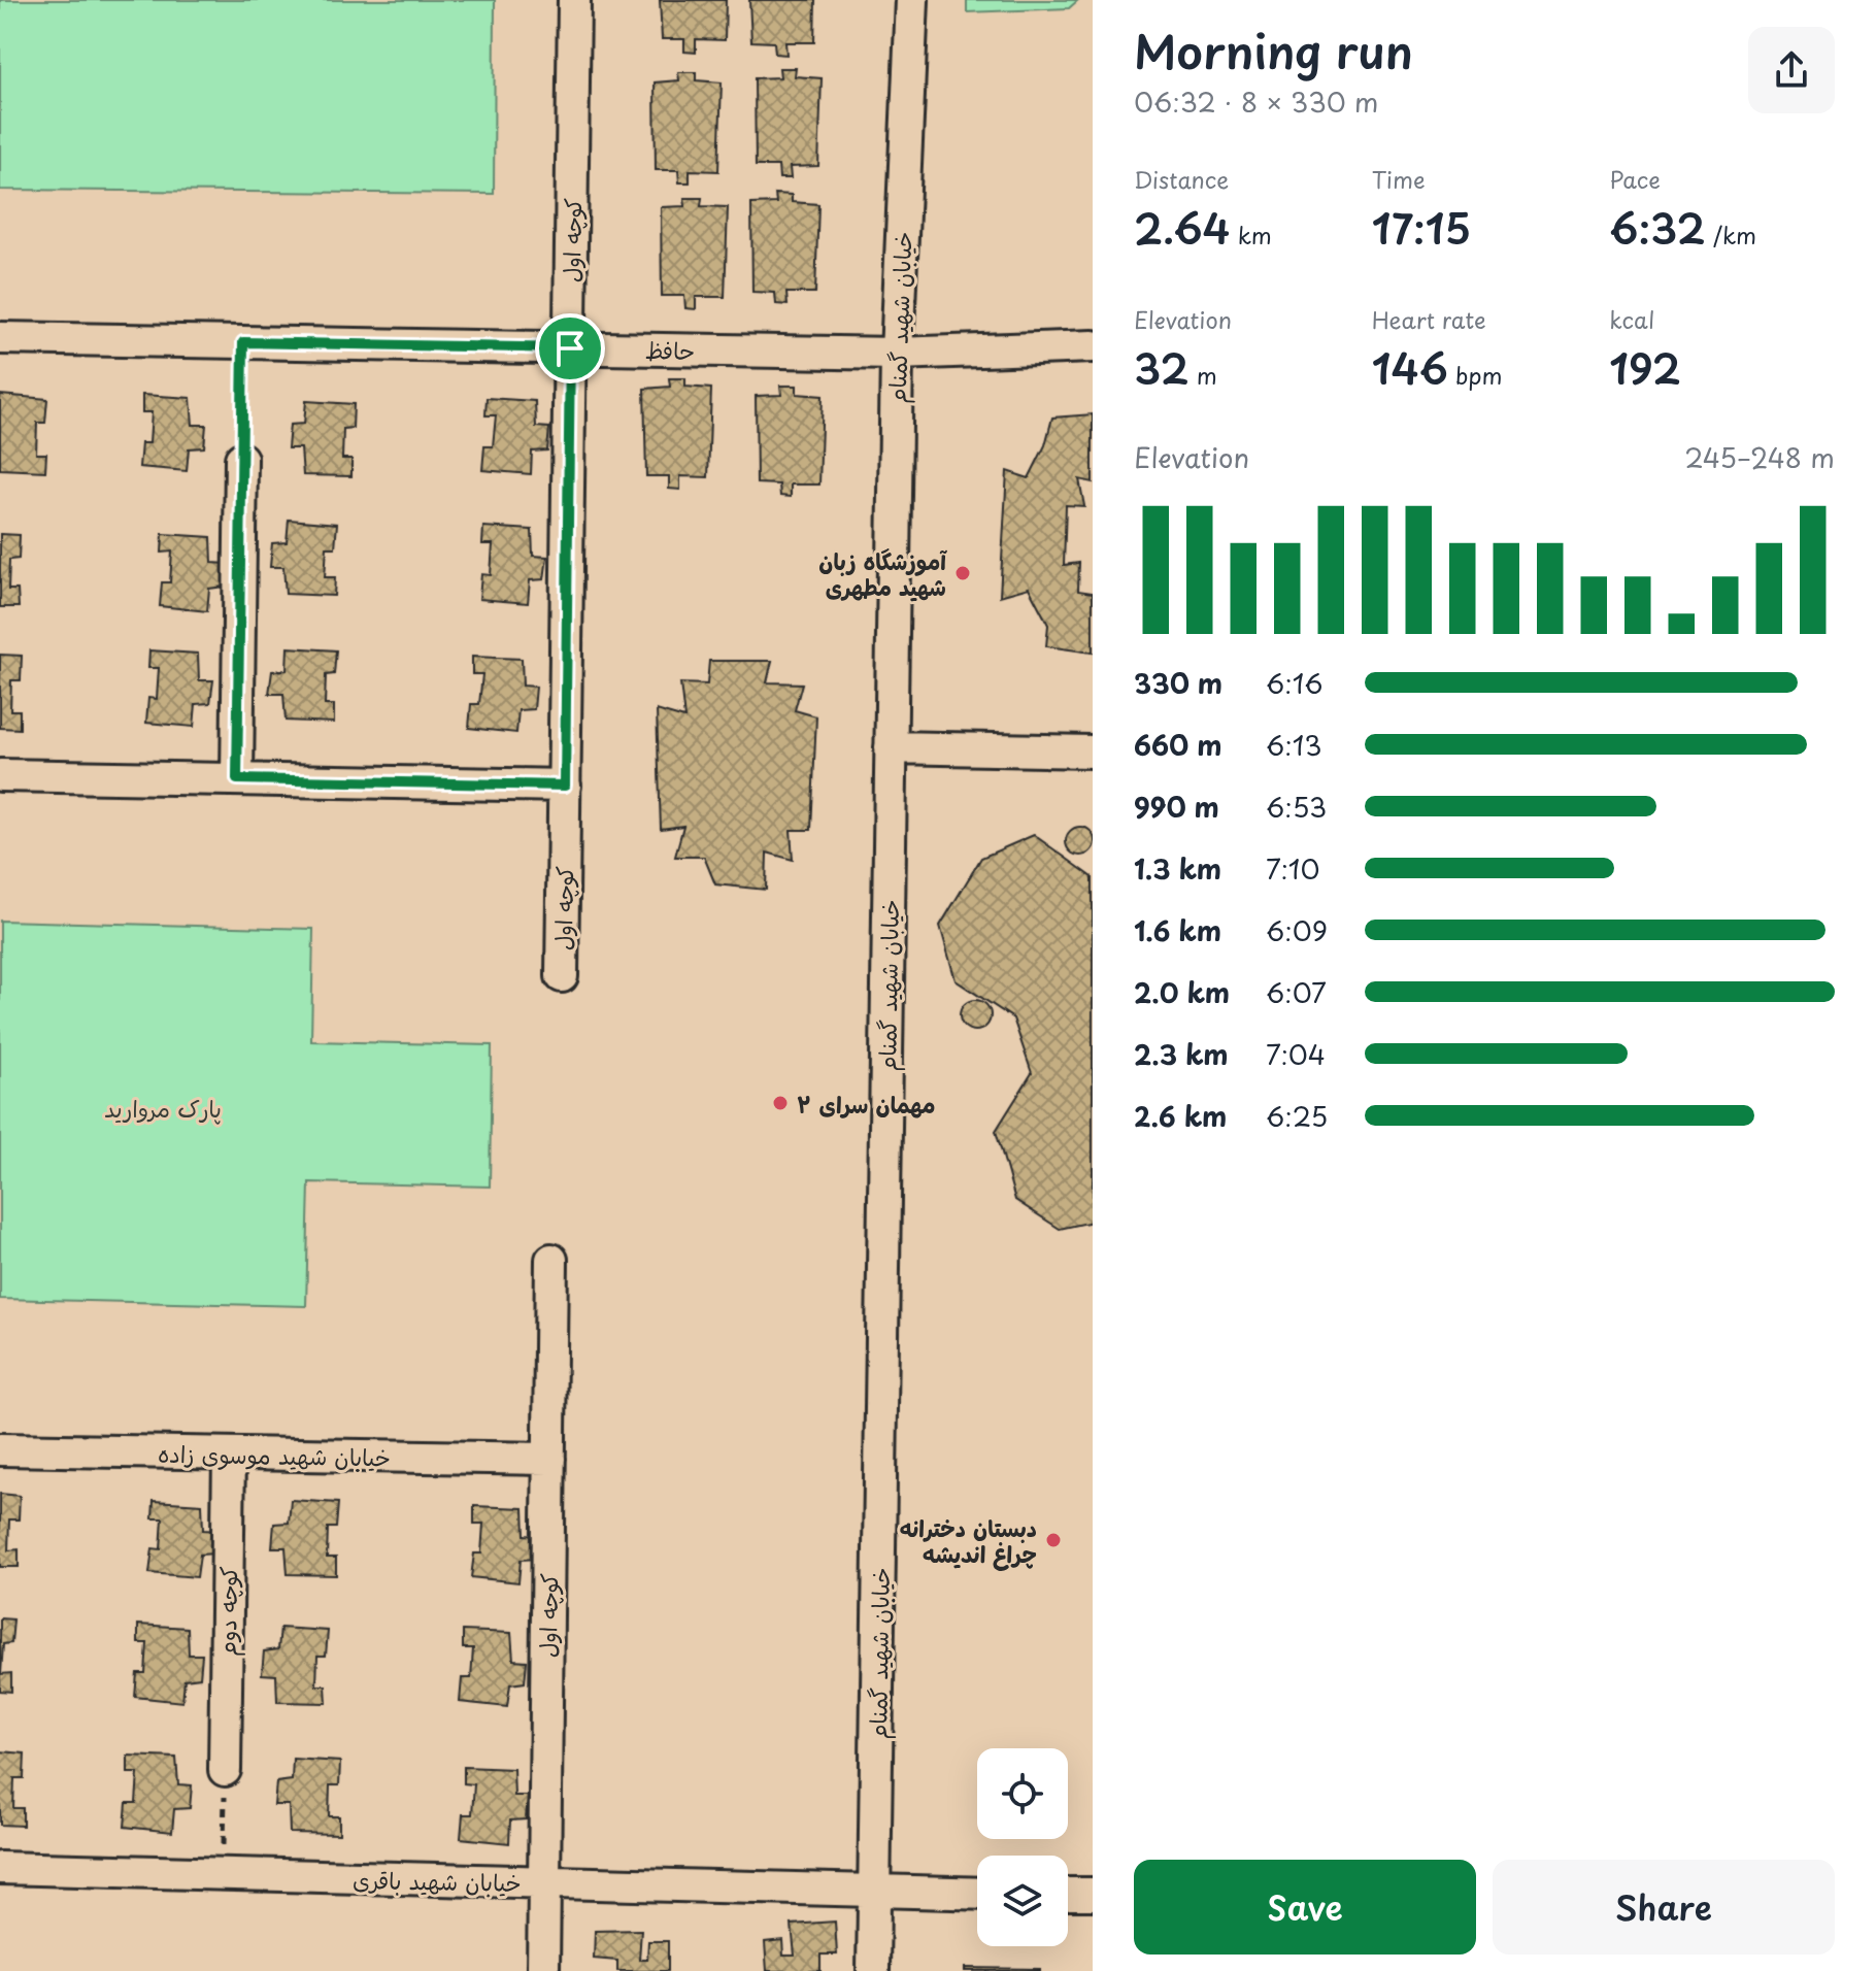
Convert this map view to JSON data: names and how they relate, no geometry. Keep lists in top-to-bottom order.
{
  "streets": {
    "street": [
      "کوچه اول",
      "خیابان شهید گمنام",
      "حافظ",
      "خیابان شهید موسوی زاده",
      "کوچه دوم",
      "خیابان شهید باقری"
    ]
  },
  "crossings": [
    ["کوچه اول", "حافظ"],
    ["کوچه اول", "خیابان شهید موسوی زاده"],
    ["کوچه اول", "خیابان شهید باقری"],
    ["خیابان شهید گمنام", "حافظ"],
    ["خیابان شهید گمنام", "خیابان شهید باقری"],
    ["خیابان شهید موسوی زاده", "کوچه دوم"]
  ],
  "parks": ["پارک مروارید"],
  "places": ["آموزشگاه زبان شهید مطهری", "مهمان سرای ۲", "دبستان دخترانه چراغ اندیشه"],
  "page": {
    "heading": ["Morning run", "06:32 · 8 × 330 m"],
    "stats": [
      ["Distance", "2.64 km"],
      ["Time", "17:15"],
      ["Pace", "6:32 /km"],
      ["Elevation", "32 m"],
      ["Heart rate", "146 bpm"],
      ["kcal", "192"]
    ],
    "chart": ["Elevation", "245–248 m"],
    "list": [
      {
        "name": "330 m",
        "note": "6:16"
      },
      {
        "name": "660 m",
        "note": "6:13"
      },
      {
        "name": "990 m",
        "note": "6:53"
      },
      {
        "name": "1.3 km",
        "note": "7:10"
      },
      {
        "name": "1.6 km",
        "note": "6:09"
      },
      {
        "name": "2.0 km",
        "note": "6:07"
      },
      {
        "name": "2.3 km",
        "note": "7:04"
      },
      {
        "name": "2.6 km",
        "note": "6:25"
      }
    ],
    "buttons": ["Save", "Share"]
  }
}
